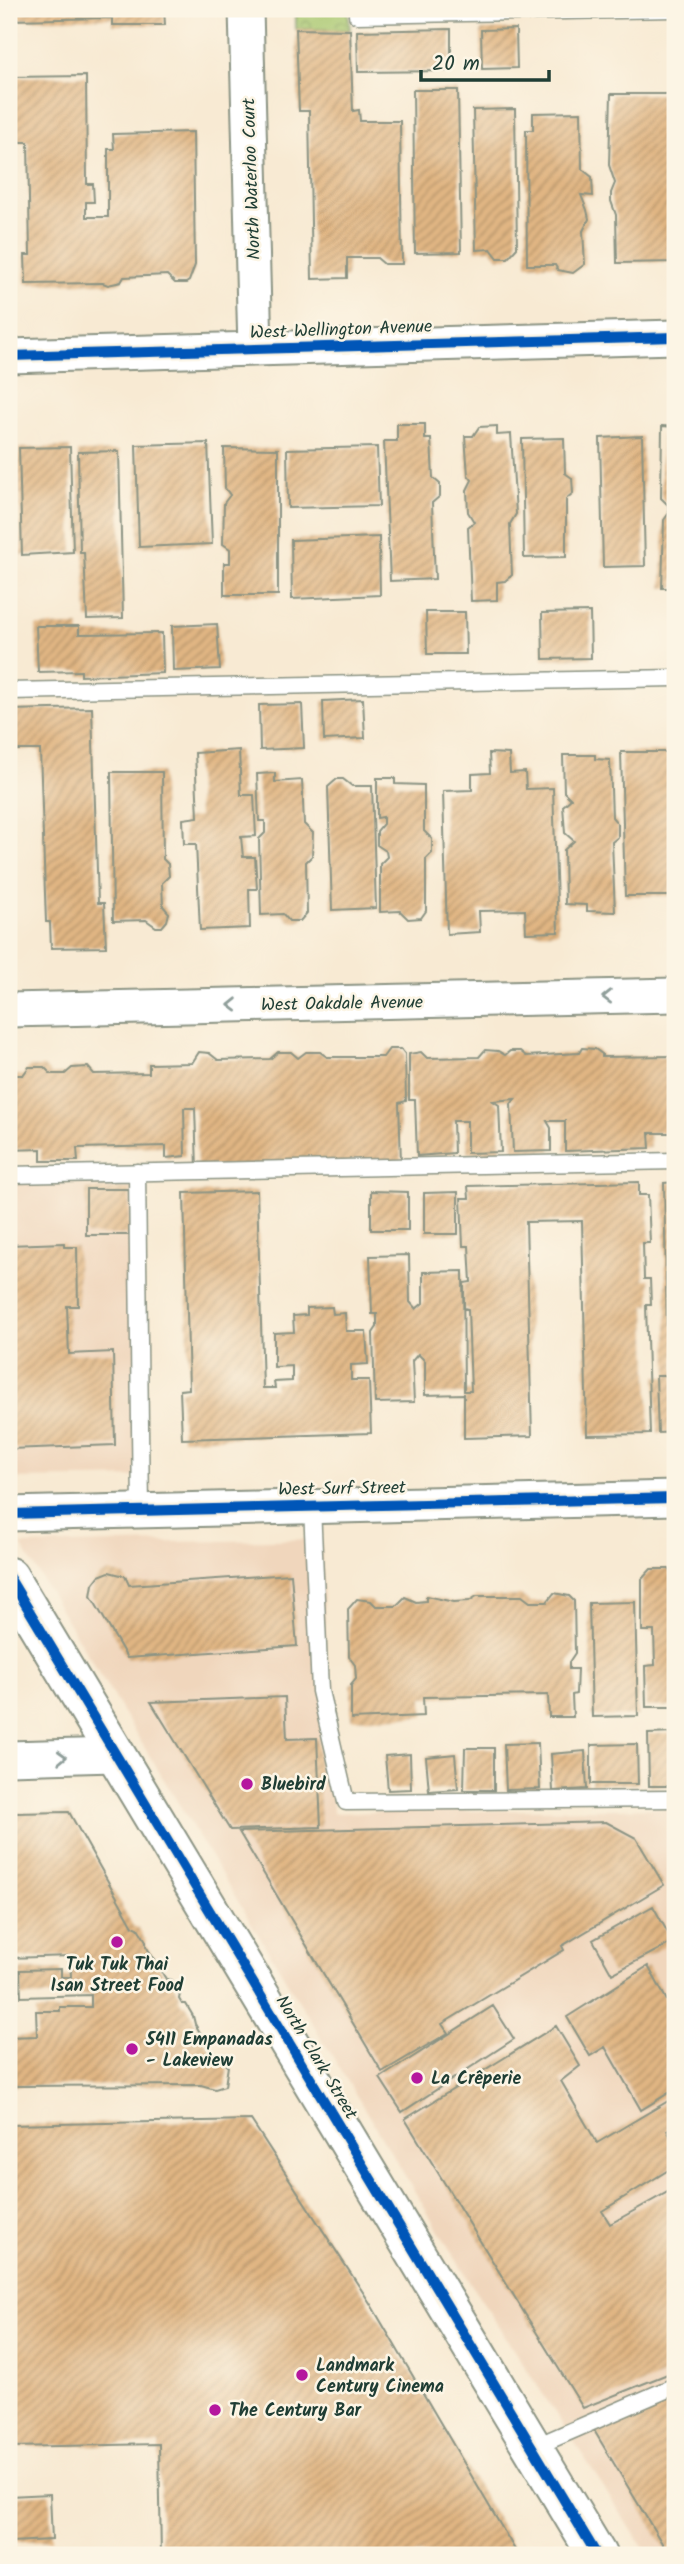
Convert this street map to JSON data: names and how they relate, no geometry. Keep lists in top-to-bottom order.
{
  "streets": {
    "main road": ["North Clark Street"],
    "street": [
      "North Waterloo Court",
      "West Wellington Avenue",
      "West Oakdale Avenue",
      "West Surf Street"
    ]
  },
  "crossings": [
    ["North Waterloo Court", "West Wellington Avenue"]
  ],
  "one_way": ["West Oakdale Avenue"],
  "places": [
    "Bluebird",
    "Tuk Tuk Thai Isan Street Food",
    "5411 Empanadas - Lakeview",
    "La Crêperie",
    "Landmark Century Cinema",
    "The Century Bar"
  ],
  "scale_bar": "20 m"
}
